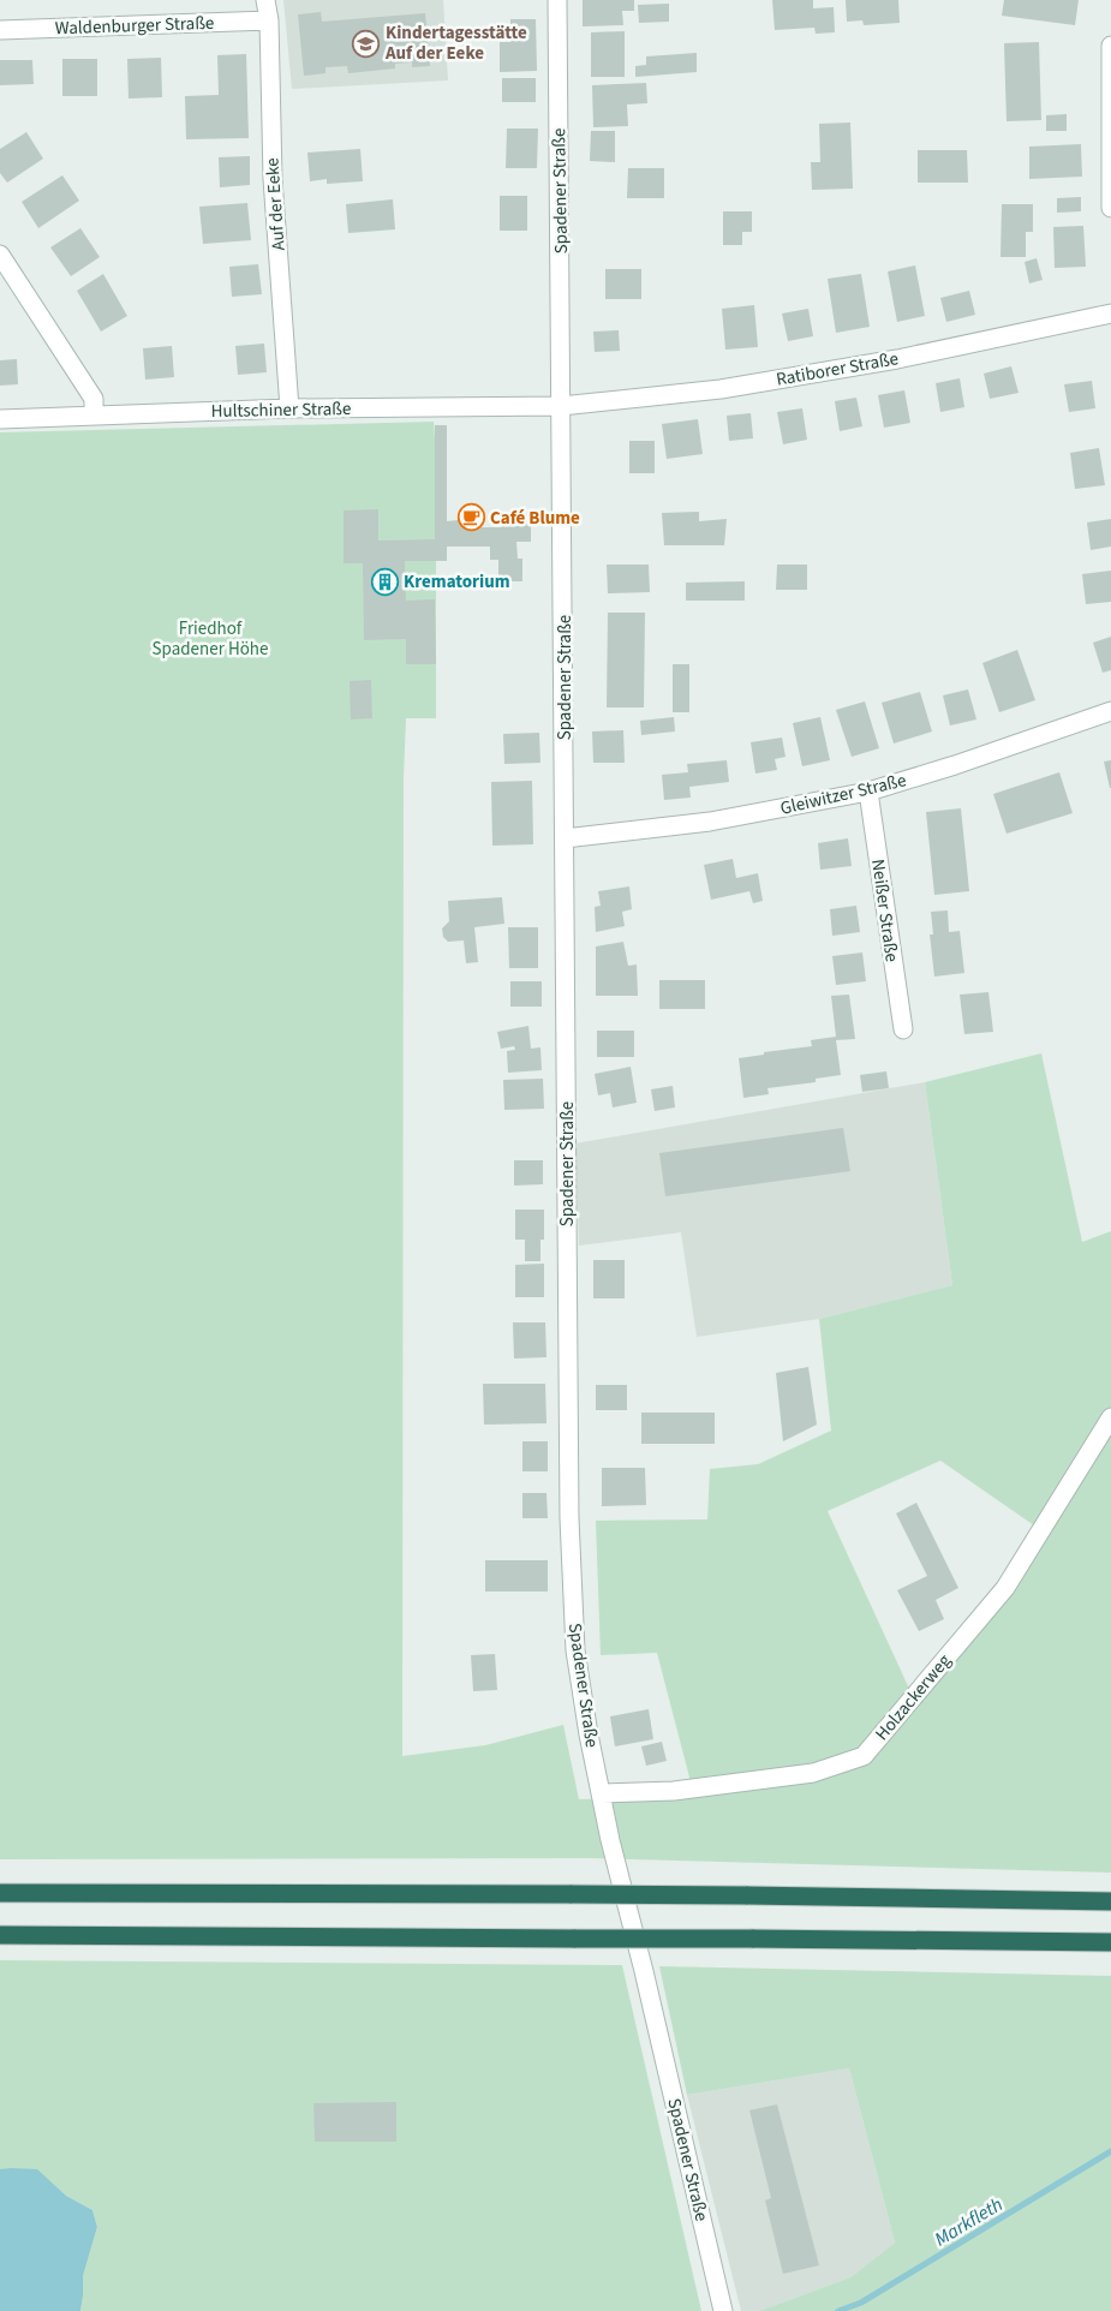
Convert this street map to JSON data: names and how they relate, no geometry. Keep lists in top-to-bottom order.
{
  "streets": {
    "street": [
      "Waldenburger Straße",
      "Spadener Straße",
      "Auf der Eeke",
      "Ratiborer Straße",
      "Hultschiner Straße",
      "Gleiwitzer Straße",
      "Neißer Straße",
      "Holzackerweg"
    ]
  },
  "crossings": [
    ["Waldenburger Straße", "Auf der Eeke"],
    ["Spadener Straße", "Ratiborer Straße"],
    ["Spadener Straße", "Hultschiner Straße"],
    ["Spadener Straße", "Gleiwitzer Straße"],
    ["Spadener Straße", "Holzackerweg"],
    ["Auf der Eeke", "Hultschiner Straße"],
    ["Ratiborer Straße", "Hultschiner Straße"],
    ["Gleiwitzer Straße", "Neißer Straße"]
  ],
  "water": ["Markfleth"],
  "parks": ["Friedhof Spadener Höhe"],
  "places": {
    "school or university": ["Kindertagesstätte Auf der Eeke"],
    "cafe": ["Café Blume"],
    "building": ["Krematorium"]
  }
}
